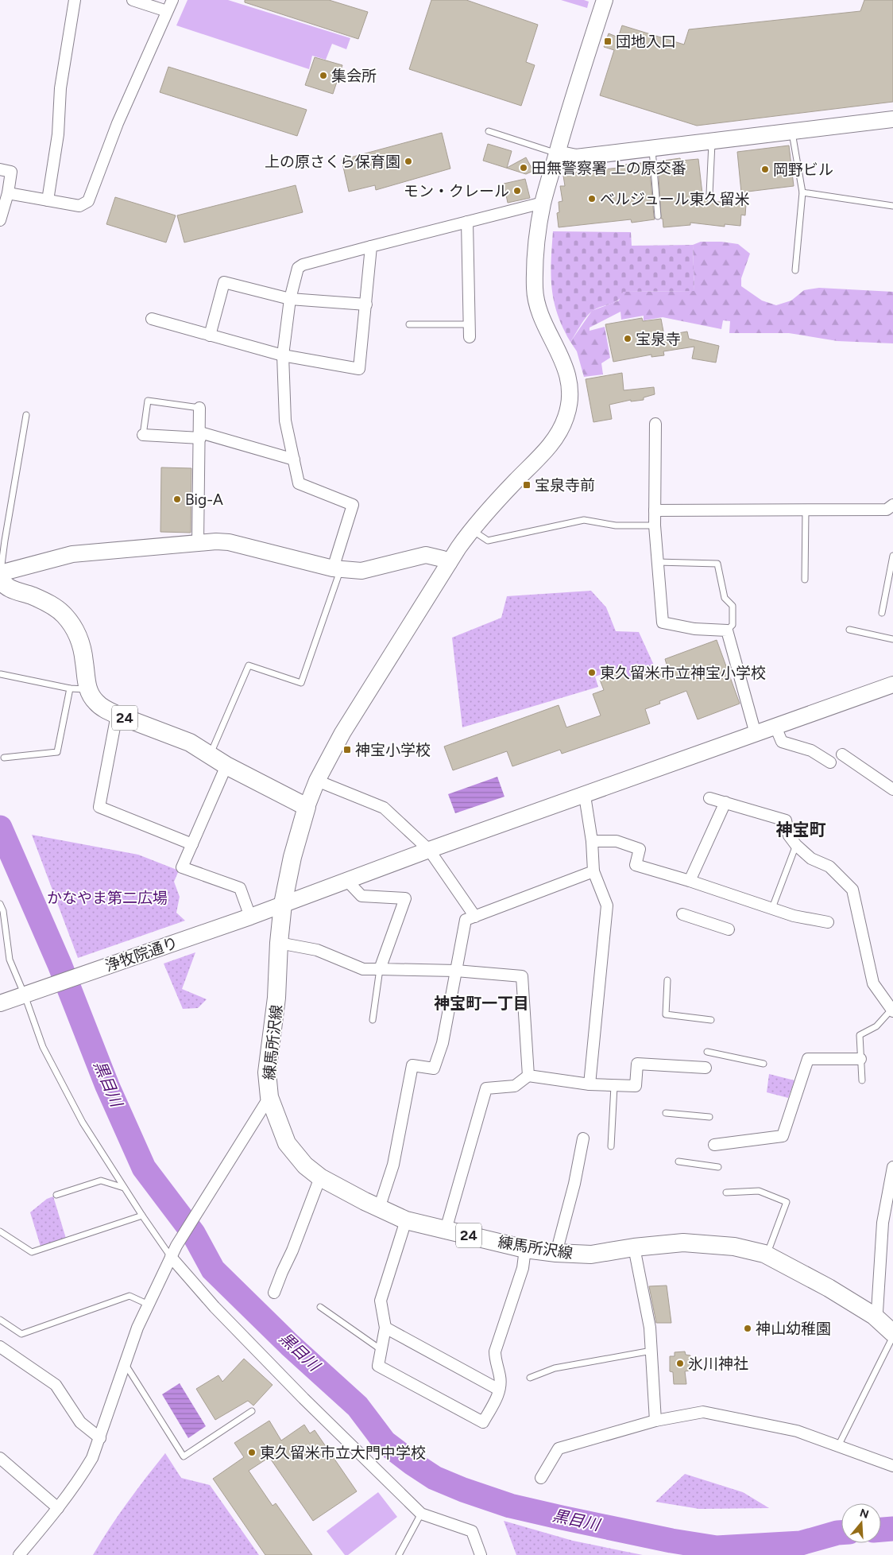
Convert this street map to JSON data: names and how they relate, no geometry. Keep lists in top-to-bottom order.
{
  "streets": {
    "main road": ["24", "練馬所沢線"],
    "street": ["浄牧院通り"]
  },
  "crossings": [
    ["24", "練馬所沢線"],
    ["浄牧院通り", "練馬所沢線"]
  ],
  "districts": ["神宝町", "神宝町一丁目"],
  "water": ["黒目川"],
  "parks": ["かなやま第二広場"],
  "places": {
    "transit": ["団地入口", "宝泉寺前", "神宝小学校"],
    "other": [
      "集会所",
      "上の原さくら保育園",
      "田無警察署 上の原交番",
      "岡野ビル",
      "モン・クレール",
      "ベルジュール東久留米",
      "宝泉寺",
      "Big-A",
      "東久留米市立神宝小学校",
      "神山幼稚園",
      "氷川神社",
      "東久留米市立大門中学校"
    ]
  },
  "north": "top"
}
